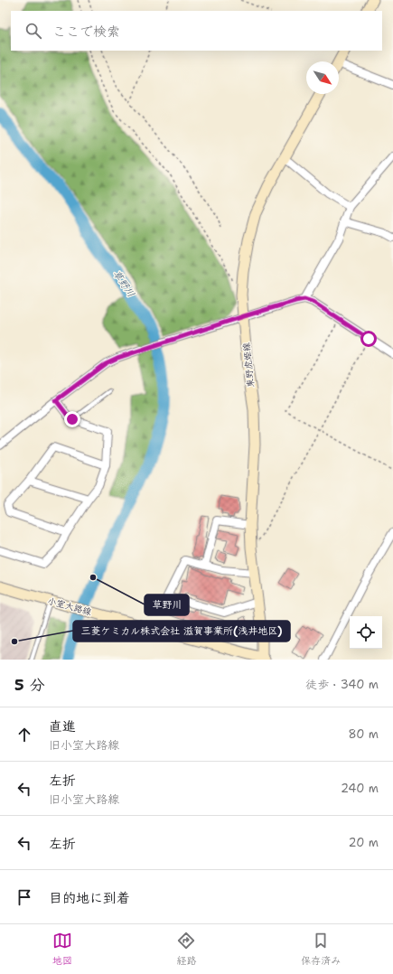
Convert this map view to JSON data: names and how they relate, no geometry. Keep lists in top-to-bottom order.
{
  "streets": {
    "main road": ["東野虎姫線", "小室大路線"]
  },
  "crossings": [
    ["東野虎姫線", "小室大路線"]
  ],
  "water": ["草野川"],
  "places": ["草野川", "三菱ケミカル株式会社 滋賀事業所(浅井地区)"],
  "north": "bottom right",
  "page": {
    "search": "ここで検索",
    "heading": ["5 分", "徒歩 · 340 m"],
    "list": [
      ["直進", "旧小室大路線", "80 m"],
      ["左折", "旧小室大路線", "240 m"],
      ["左折", "20 m"],
      "目的地に到着"
    ],
    "nav": ["地図", "経路", "保存済み"]
  }
}
